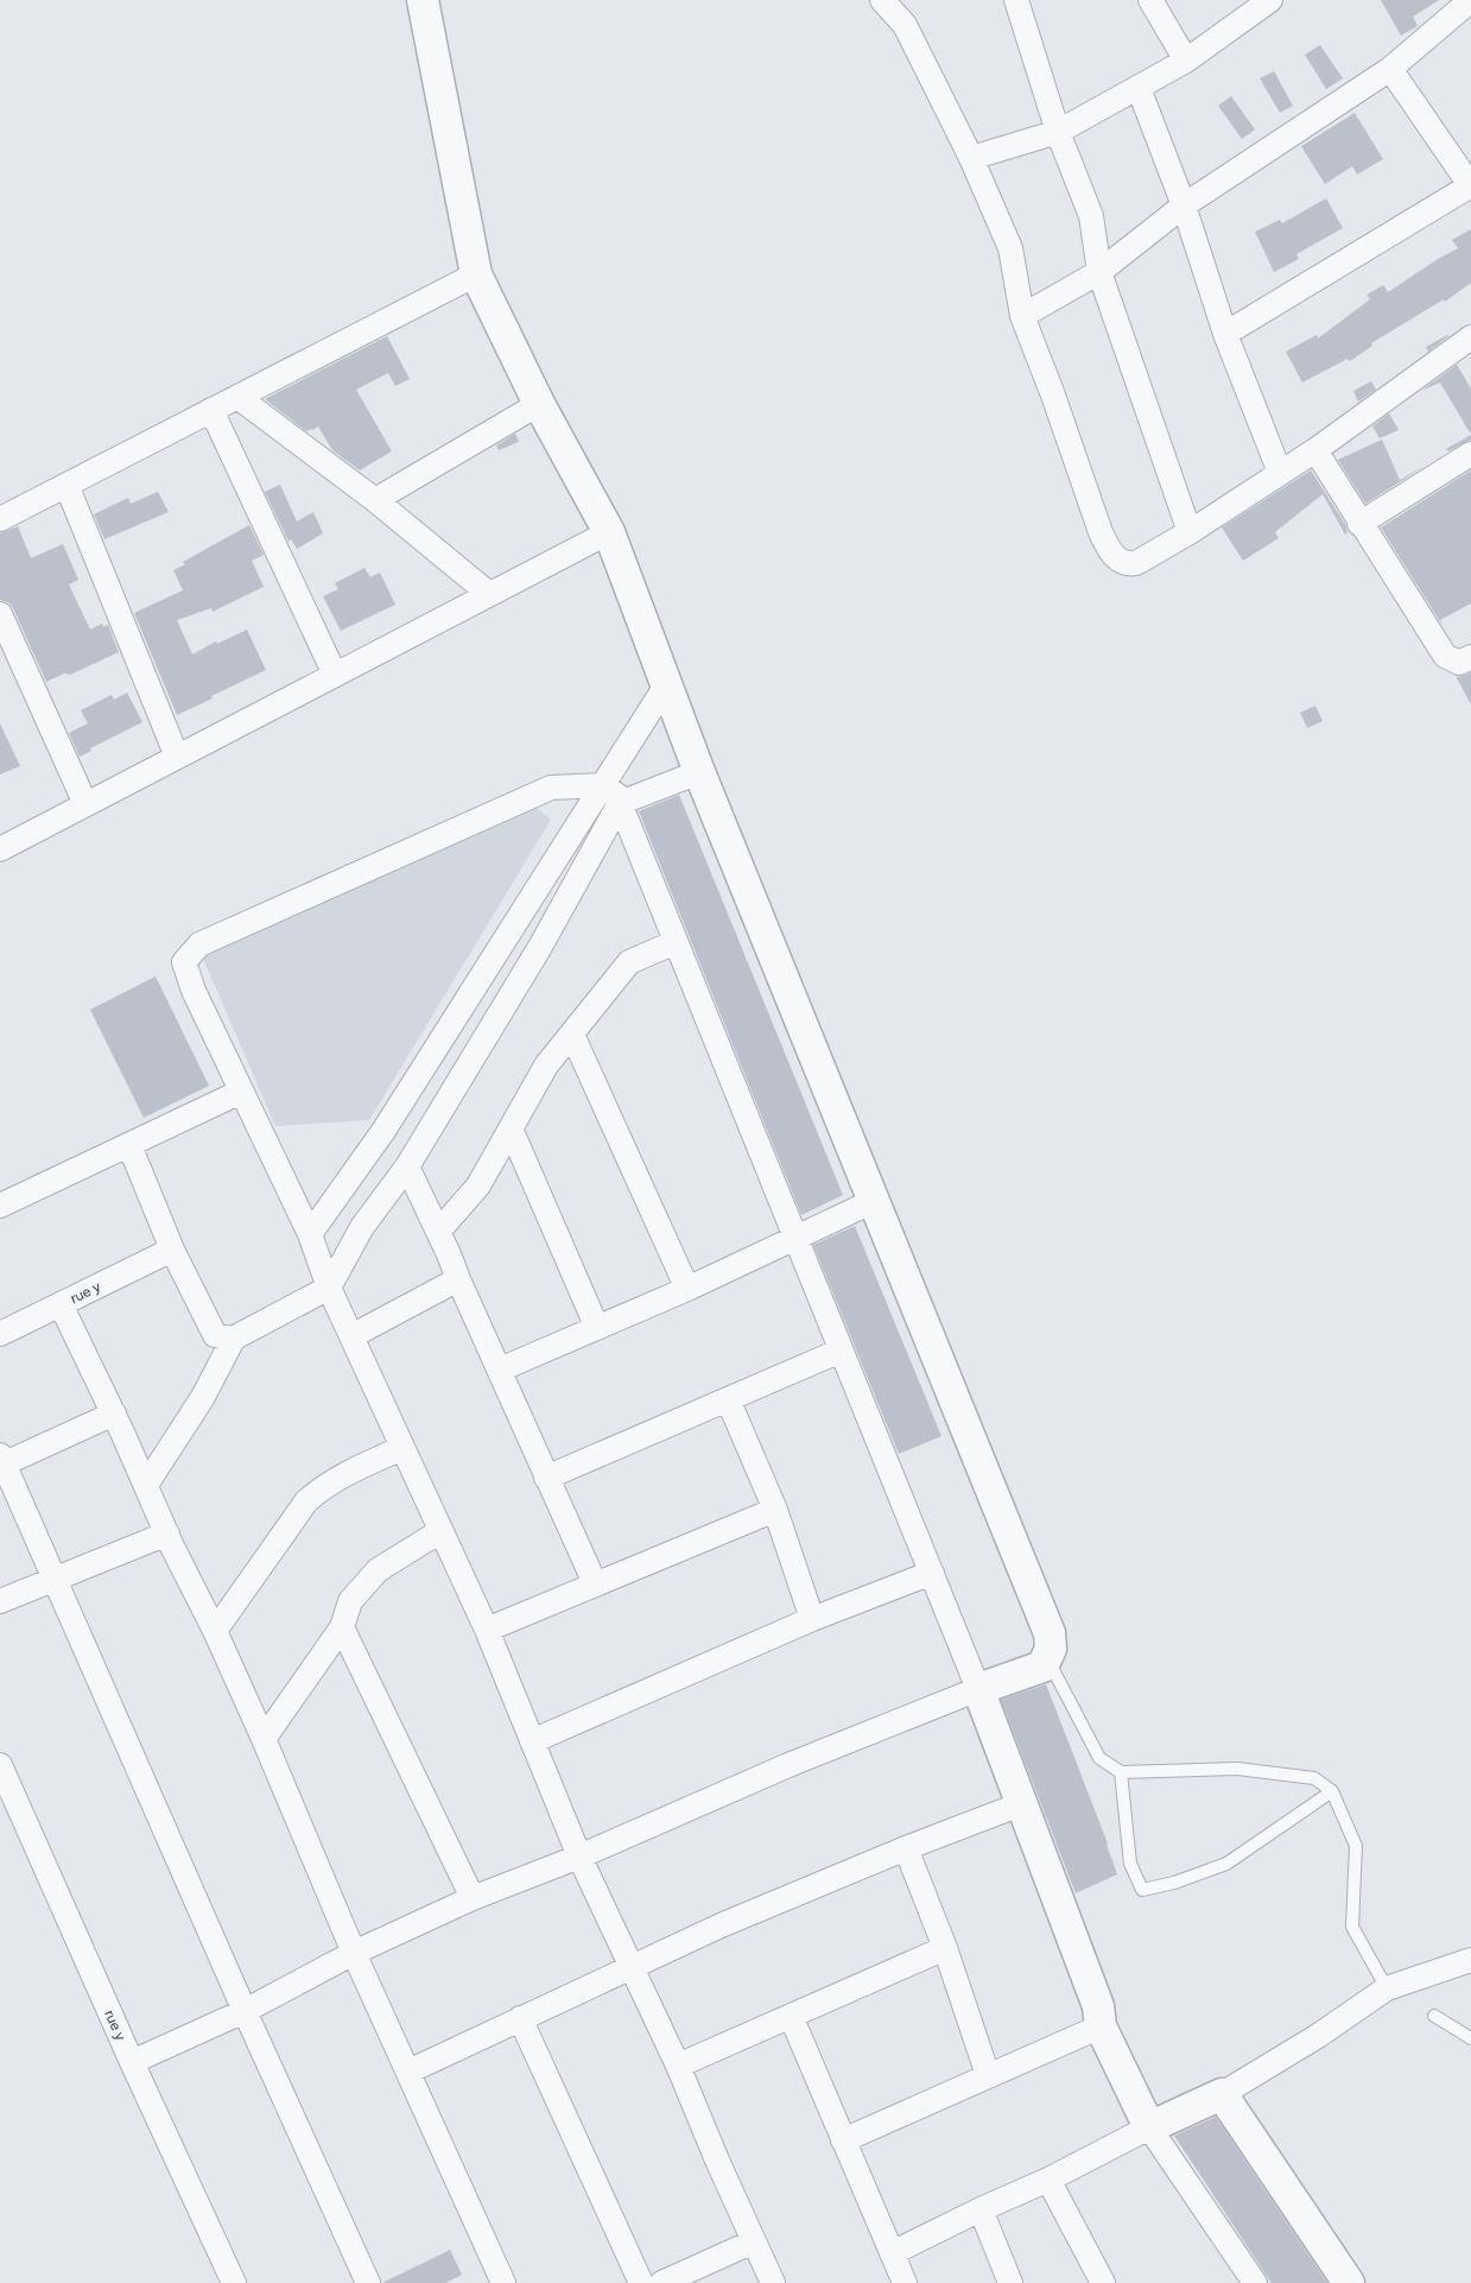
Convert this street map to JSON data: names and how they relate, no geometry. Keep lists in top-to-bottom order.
{
  "streets": {
    "street": ["rue y"]
  }
}
